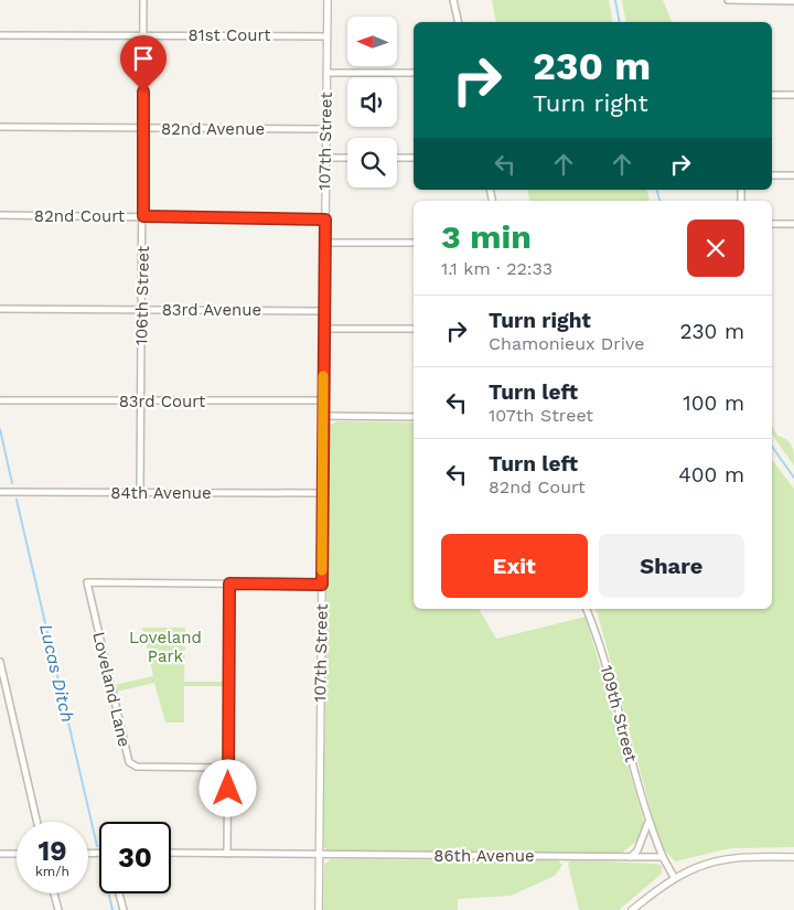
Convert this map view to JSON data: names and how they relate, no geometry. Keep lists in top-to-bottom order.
{
  "streets": {
    "street": [
      "81st Court",
      "82nd Avenue",
      "107th Street",
      "82nd Court",
      "106th Street",
      "83rd Avenue",
      "83rd Court",
      "84th Avenue",
      "Loveland Lane",
      "109th Street",
      "86th Avenue"
    ]
  },
  "crossings": [
    ["81st Court", "107th Street"],
    ["81st Court", "106th Street"],
    ["82nd Avenue", "107th Street"],
    ["82nd Avenue", "106th Street"],
    ["107th Street", "82nd Court"],
    ["107th Street", "83rd Avenue"],
    ["107th Street", "83rd Court"],
    ["107th Street", "84th Avenue"],
    ["107th Street", "86th Avenue"],
    ["82nd Court", "106th Street"],
    ["106th Street", "83rd Avenue"],
    ["106th Street", "83rd Court"],
    ["106th Street", "84th Avenue"],
    ["109th Street", "86th Avenue"]
  ],
  "water": ["Lucas Ditch"],
  "parks": ["Loveland Park"],
  "north": "left",
  "page": {
    "turn": ["230 m", "Turn right"],
    "heading": ["3 min", "1.1 km · 22:33"],
    "list": [
      {
        "name": "Turn right",
        "note": "Chamonieux Drive",
        "value": "230 m"
      },
      {
        "name": "Turn left",
        "note": "107th Street",
        "value": "100 m"
      },
      {
        "name": "Turn left",
        "note": "82nd Court",
        "value": "400 m"
      }
    ],
    "buttons": ["Exit", "Share"],
    "speed": "19 km/h",
    "limit": "30"
  }
}
